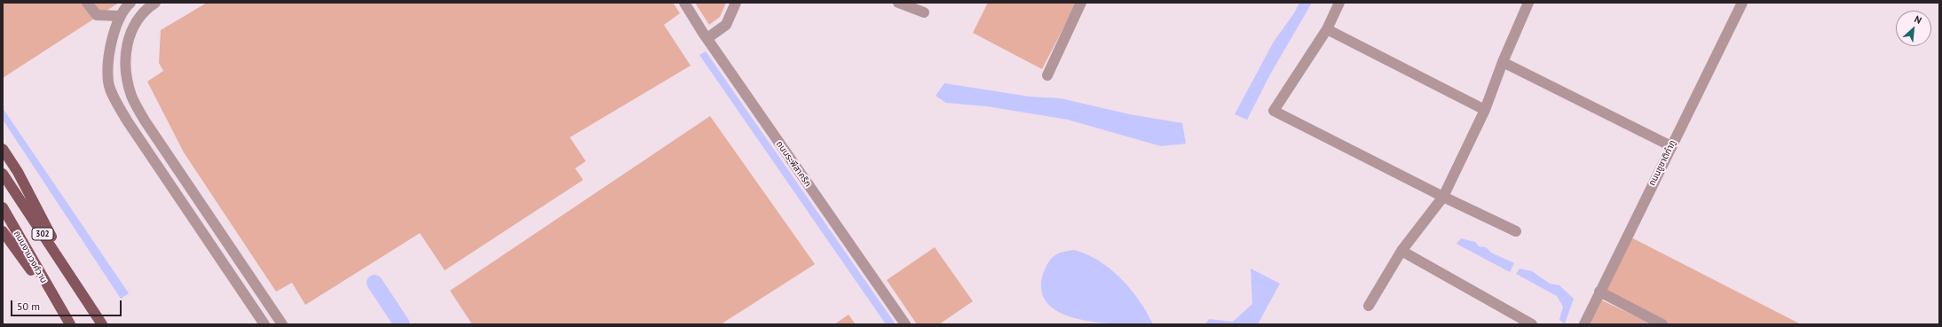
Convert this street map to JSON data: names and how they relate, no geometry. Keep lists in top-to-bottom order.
{
  "streets": {
    "main road": ["302", "ถนนงามวงศ์วาน"],
    "lane": ["ถนนชูชาติกำภู", "ถนนระพีสาคริก"]
  },
  "scale_bar": "50 m",
  "north": "top right"
}
